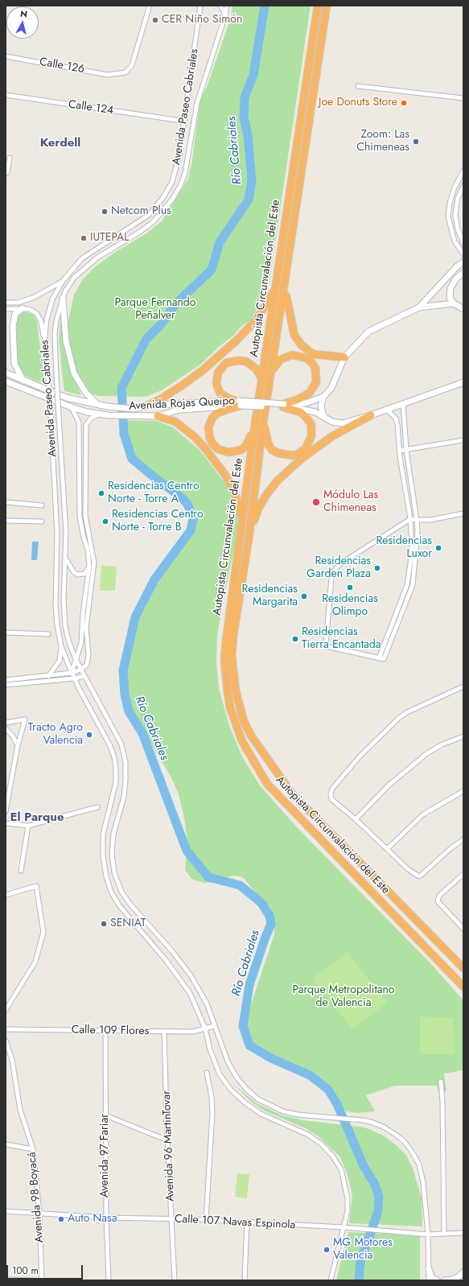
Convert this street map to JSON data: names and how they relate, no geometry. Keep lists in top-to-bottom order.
{
  "streets": {
    "highway": ["Autopista Circunvalación del Este"],
    "street": [
      "Calle 126",
      "Avenida Paseo Cabriales",
      "Calle 124",
      "Avenida Rojas Queipo",
      "Calle 109 Flores",
      "Avenida 96 MartinTovar",
      "Avenida 97 Fariar",
      "Avenida 98 Boyacá",
      "Calle 107 Navas Espinola"
    ]
  },
  "crossings": [
    ["Avenida Paseo Cabriales", "Avenida Rojas Queipo"],
    ["Avenida Paseo Cabriales", "Calle 109 Flores"],
    ["Avenida Paseo Cabriales", "Calle 107 Navas Espinola"],
    ["Calle 109 Flores", "Avenida 96 MartinTovar"],
    ["Calle 109 Flores", "Avenida 97 Fariar"],
    ["Avenida 96 MartinTovar", "Calle 107 Navas Espinola"],
    ["Avenida 97 Fariar", "Calle 107 Navas Espinola"],
    ["Avenida 98 Boyacá", "Calle 107 Navas Espinola"]
  ],
  "districts": ["Kerdell", "El Parque"],
  "water": ["Río Cabriales"],
  "parks": ["Parque Fernando Peñalver", "Parque Metropolitano de Valencia"],
  "places": [
    "CER Niño Simón",
    "Joe Donuts Store",
    "Zoom: Las Chimeneas",
    "Netcom Plus",
    "IUTEPAL",
    "Residencias Centro Norte - Torre A",
    "Módulo Las Chimeneas",
    "Residencias Centro Norte - Torre B",
    "Residencias Luxor",
    "Residencias Garden Plaza",
    "Residencias Olimpo",
    "Residencias Margarita",
    "Residencias Tierra Encantada",
    "Tracto Agro Valencia",
    "SENIAT",
    "Auto Nasa",
    "MG Motores Valencia"
  ],
  "scale_bar": "100 m",
  "north": "top"
}
